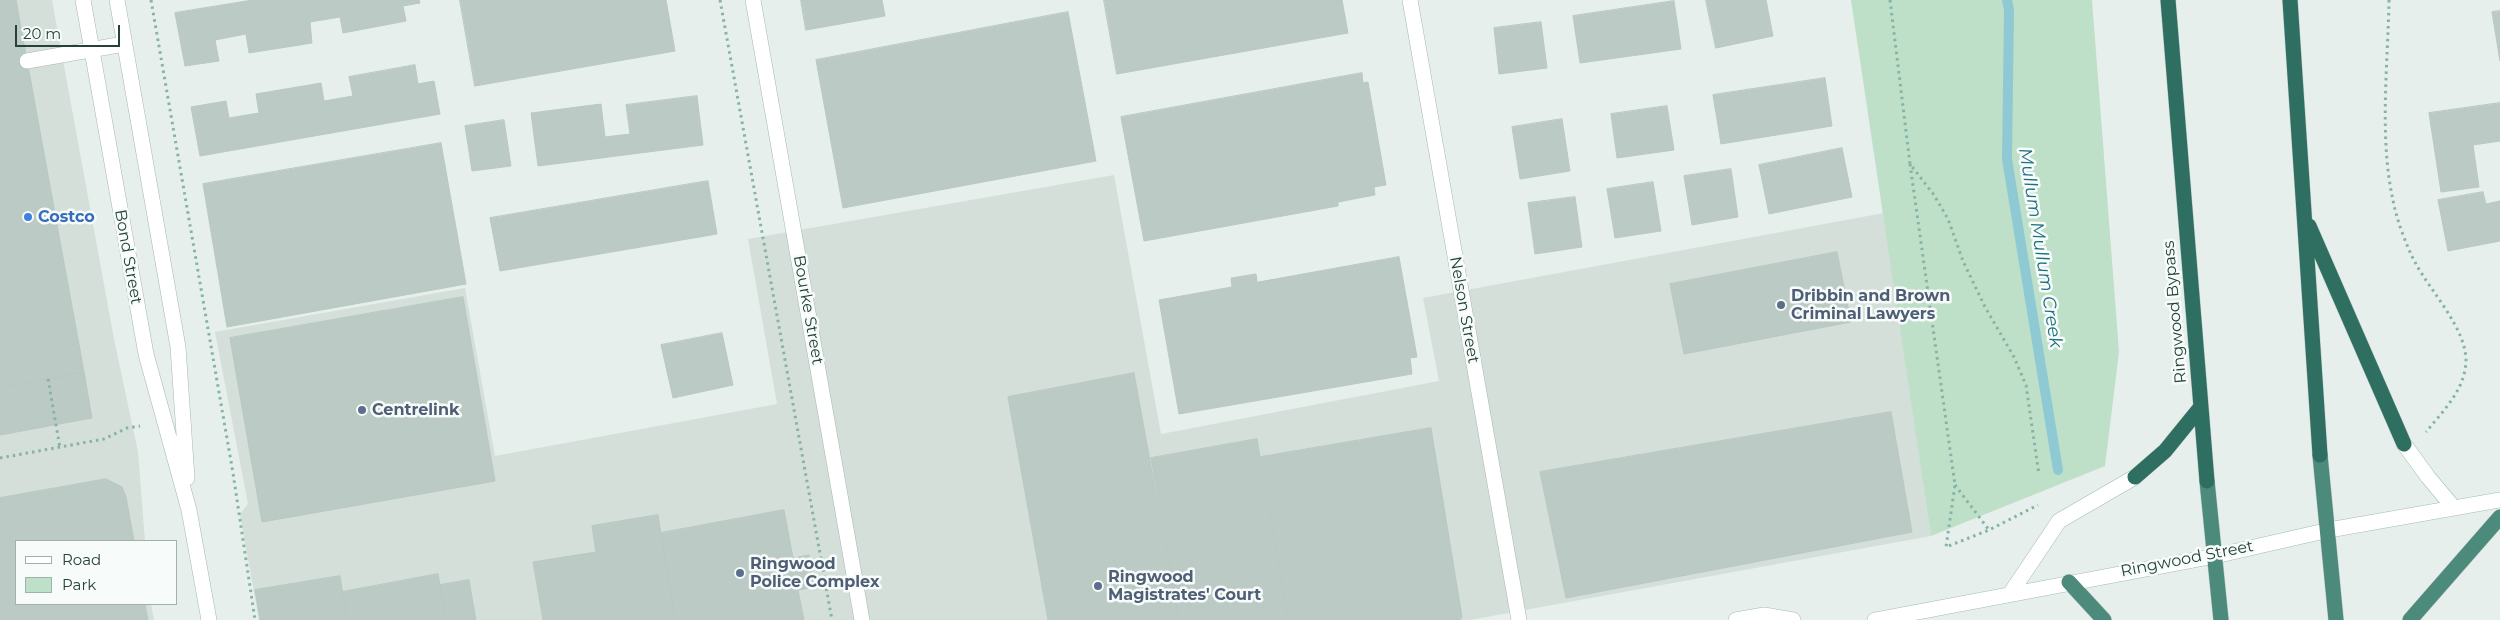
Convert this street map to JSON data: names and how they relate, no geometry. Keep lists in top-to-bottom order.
{
  "streets": {
    "highway": ["Ringwood Bypass"],
    "street": [
      "Bond Street",
      "Bourke Street",
      "Nelson Street",
      "Ringwood Street"
    ]
  },
  "crossings": [
    ["Ringwood Bypass", "Ringwood Street"]
  ],
  "water": ["Mullum Mullum Creek"],
  "places": [
    "Costco",
    "Dribbin and Brown Criminal Lawyers",
    "Centrelink",
    "Ringwood Police Complex",
    "Ringwood Magistrates' Court"
  ],
  "legend": ["Road", "Park"],
  "scale_bar": "20 m"
}
